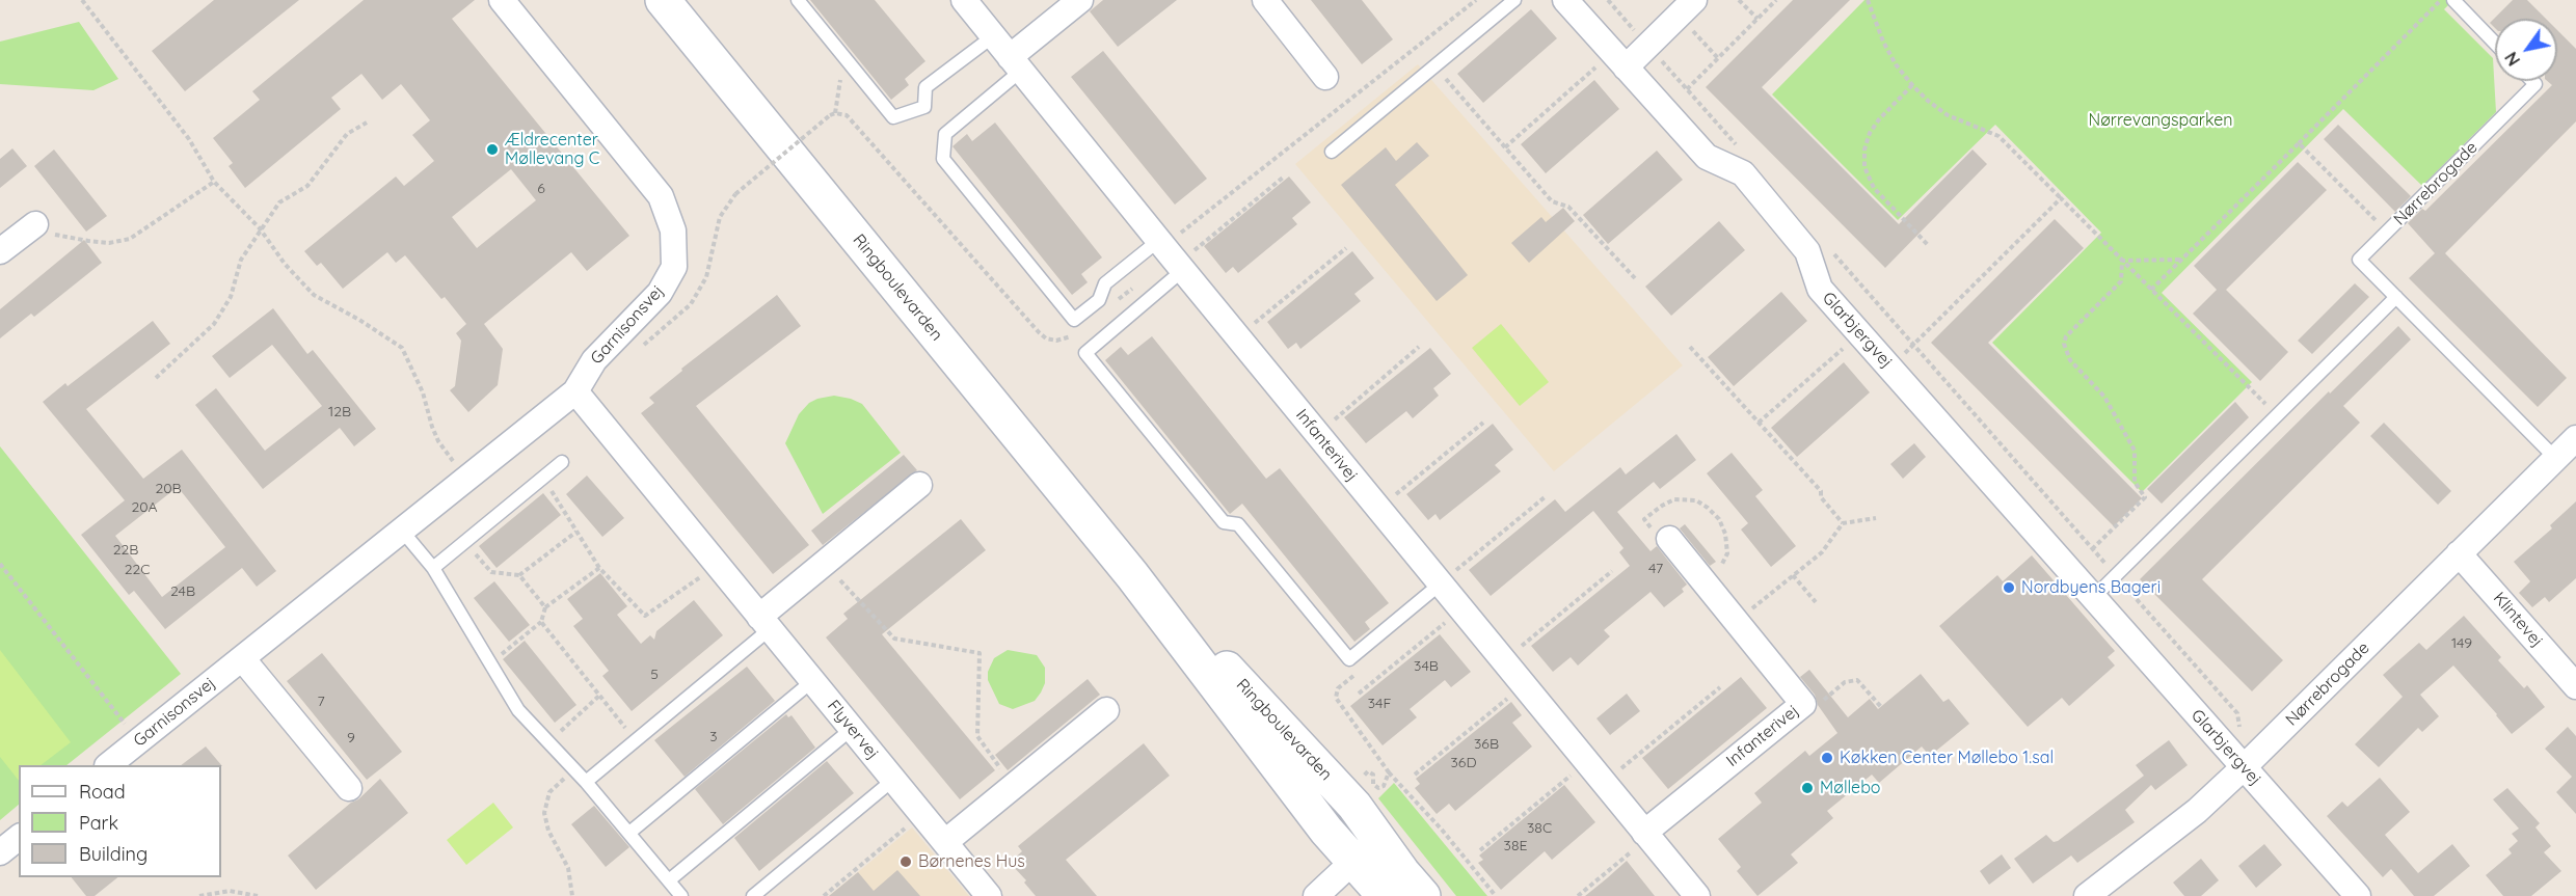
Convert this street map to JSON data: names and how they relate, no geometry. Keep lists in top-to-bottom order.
{
  "streets": {
    "main road": ["Ringboulevarden"],
    "street": [
      "Nørrebrogade",
      "Garnisonsvej",
      "Glarbjergvej",
      "Infanterivej",
      "Klintevej",
      "Flyvervej"
    ]
  },
  "crossings": [
    ["Nørrebrogade", "Glarbjergvej"],
    ["Nørrebrogade", "Klintevej"],
    ["Garnisonsvej", "Flyvervej"]
  ],
  "parks": ["Nørrevangsparken"],
  "places": [
    "Ældrecenter Møllevang C",
    "Nordbyens Bageri",
    "Køkken Center Møllebo 1.sal",
    "Møllebo",
    "Børnenes Hus"
  ],
  "house_numbers": [
    "6",
    "12B",
    "20B",
    "20A",
    "22B",
    "47",
    "22C",
    "24B",
    "149",
    "34B",
    "5",
    "7",
    "34F",
    "3",
    "9",
    "36B",
    "36D",
    "38C",
    "38E"
  ],
  "legend": ["Road", "Park", "Building"],
  "north": "bottom left"
}
